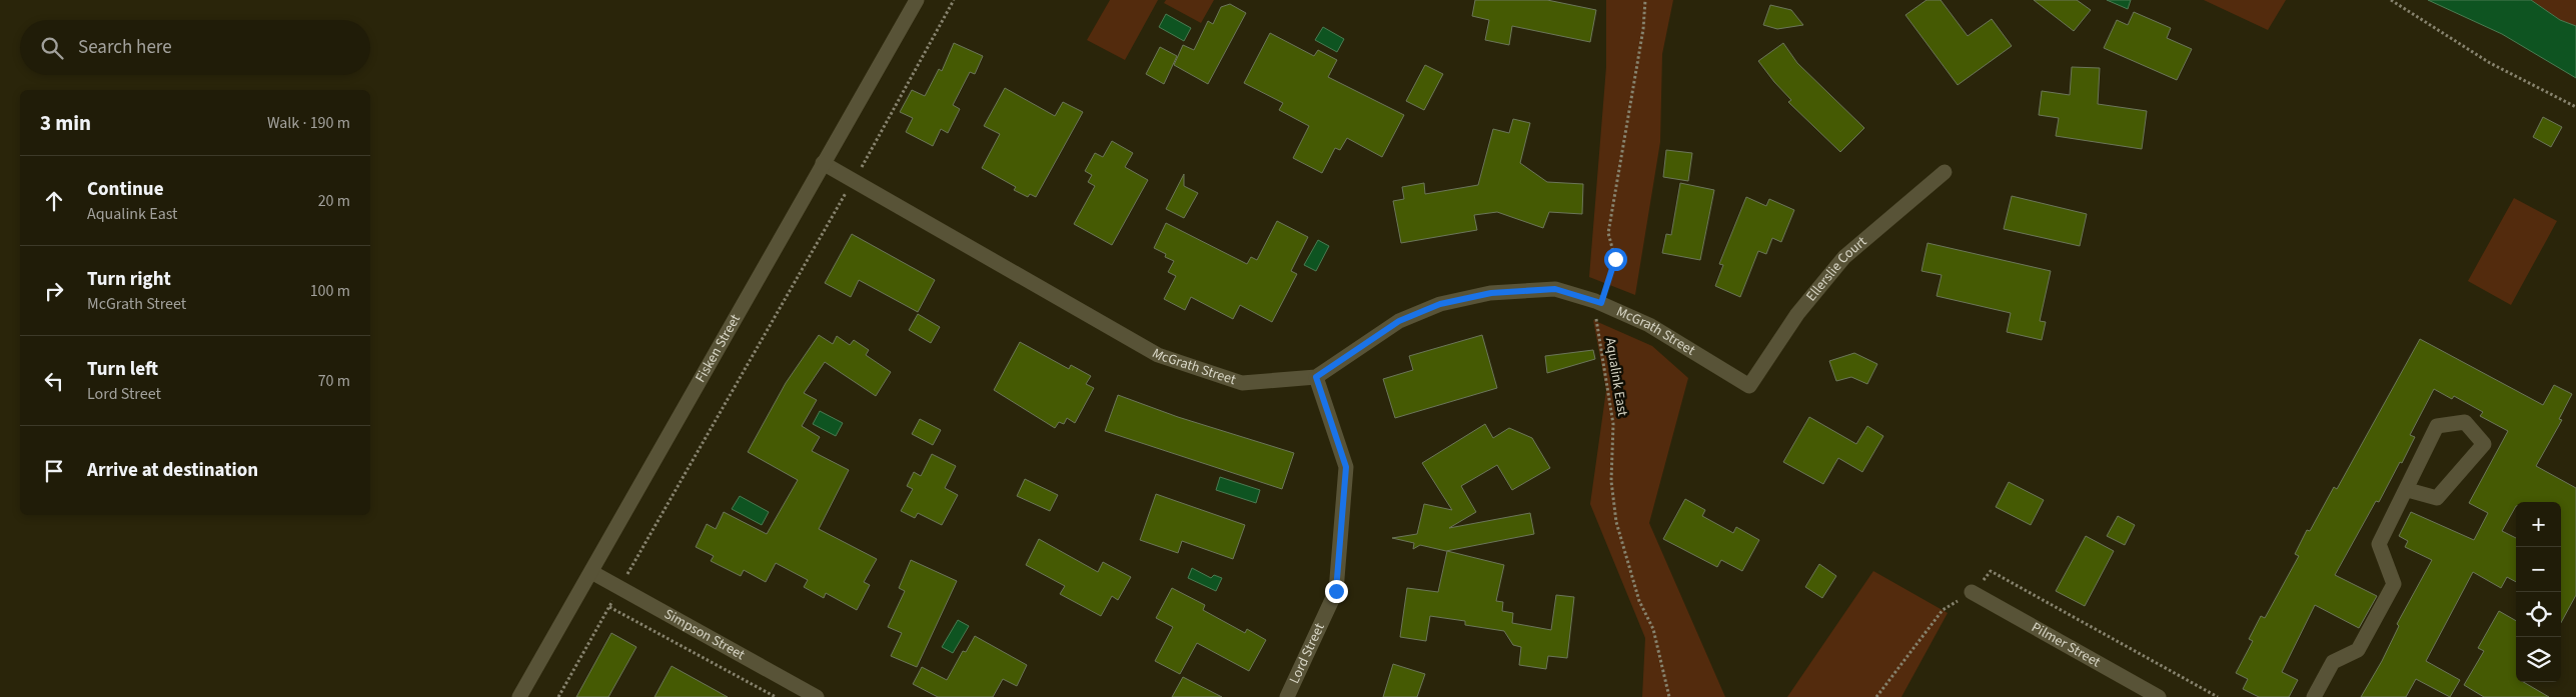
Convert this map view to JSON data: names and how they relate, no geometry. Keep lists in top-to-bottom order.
{
  "streets": {
    "street": [
      "Ellerslie Court",
      "McGrath Street",
      "Fisken Street",
      "Simpson Street",
      "Pilmer Street",
      "Lord Street"
    ],
    "path": ["Aqualink East"]
  },
  "crossings": [
    ["Ellerslie Court", "McGrath Street"],
    ["McGrath Street", "Fisken Street"],
    ["McGrath Street", "Aqualink East"],
    ["McGrath Street", "Lord Street"],
    ["Fisken Street", "Simpson Street"]
  ],
  "page": {
    "search": "Search here",
    "heading": ["3 min", "Walk · 190 m"],
    "list": [
      ["Continue", "Aqualink East", "20 m"],
      ["Turn right", "McGrath Street", "100 m"],
      ["Turn left", "Lord Street", "70 m"],
      "Arrive at destination"
    ],
    "map_buttons": ["+", "−"]
  }
}
